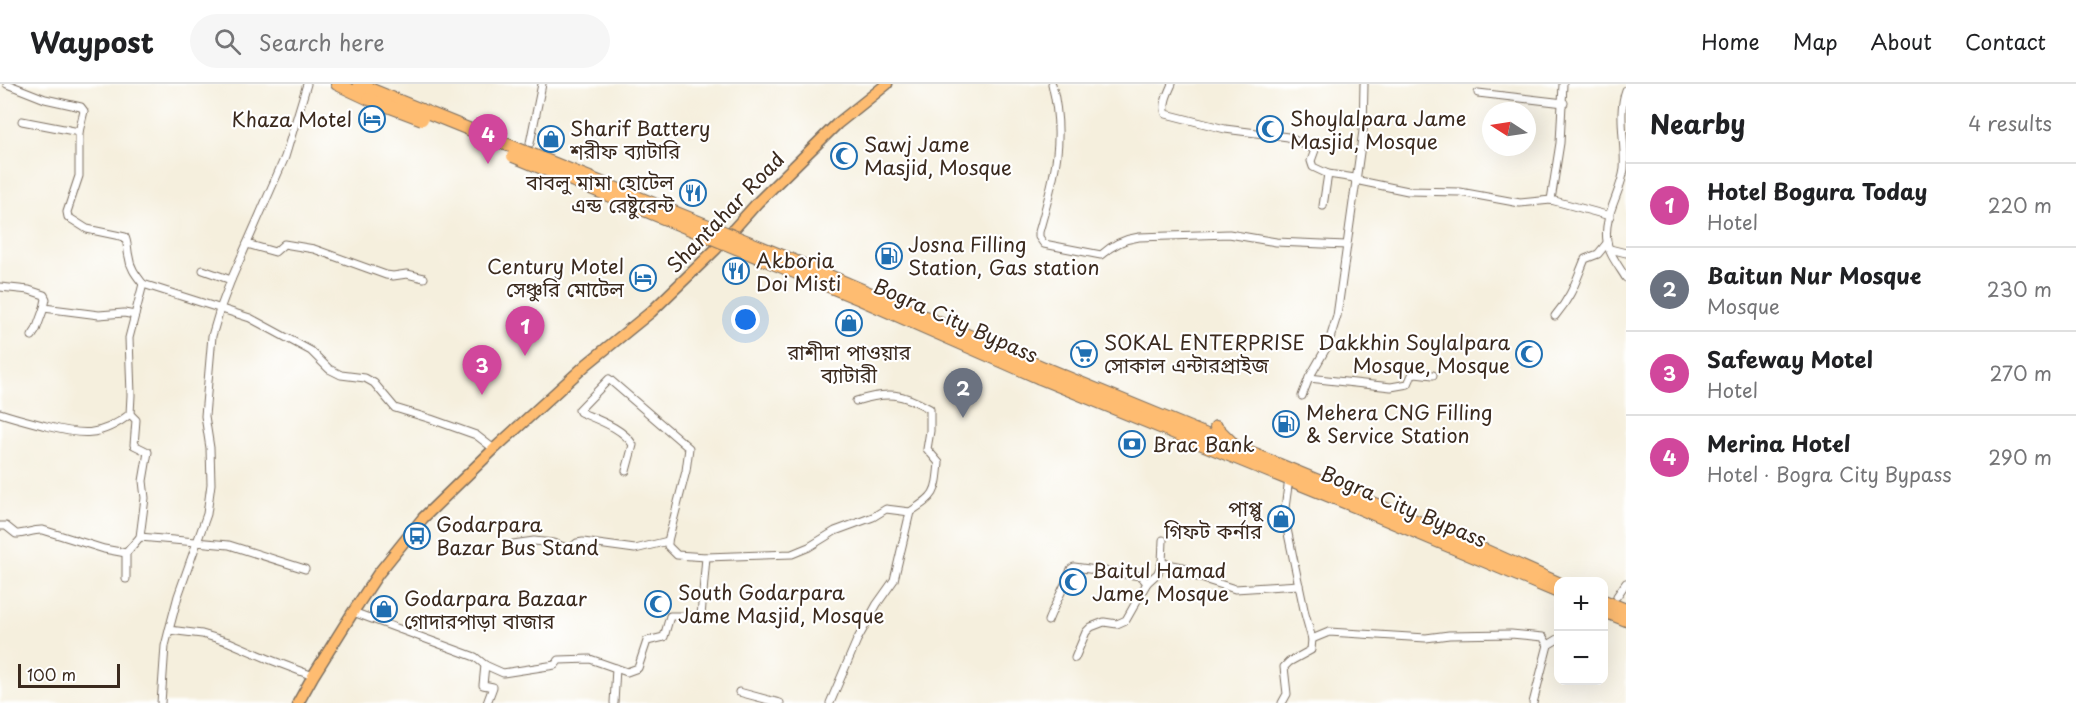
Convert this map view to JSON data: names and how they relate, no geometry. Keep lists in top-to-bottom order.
{
  "streets": {
    "highway": ["Bogra City Bypass"],
    "main road": ["Shantahar Road"]
  },
  "places": {
    "hotel": ["Khaza Motel", "Century Motel সেঞ্চুরি মোটেল"],
    "mosque": [
      "Shoylalpara Jame Masjid, Mosque",
      "Sawj Jame Masjid, Mosque",
      "Dakkhin Soylalpara Mosque, Mosque",
      "Baitul Hamad Jame, Mosque",
      "South Godarpara Jame Masjid, Mosque"
    ],
    "shop": [
      "Sharif Battery শরীফ ব্যাটারি",
      "রাশীদা পাওয়ার ব্যাটারী",
      "পাপ্পু গিফট কর্নার",
      "Godarpara Bazaar গোদারপাড়া বাজার"
    ],
    "restaurant": ["বাবলু মামা হোটেল এন্ড রেষ্টুরেন্ট", "Akboria Doi Misti"],
    "fuel station": ["Josna Filling Station, Gas station", "Mehera CNG Filling & Service Station"],
    "supermarket": ["SOKAL ENTERPRISE সোকাল এন্টারপ্রাইজ"],
    "bank": ["Brac Bank"],
    "bus stop": ["Godarpara Bazar Bus Stand"]
  },
  "scale_bar": "100 m",
  "north": "left",
  "page": {
    "header": "Waypost",
    "search": "Search here",
    "nav": [
      "Home",
      "Map",
      "About",
      "Contact"
    ],
    "heading": ["Nearby", "4 results"],
    "pins": [
      "4",
      "1",
      "3",
      "2"
    ],
    "list": [
      {
        "mark": "1",
        "name": "Hotel Bogura Today",
        "note": "Hotel",
        "value": "220 m"
      },
      {
        "mark": "2",
        "name": "Baitun Nur Mosque",
        "note": "Mosque",
        "value": "230 m"
      },
      {
        "mark": "3",
        "name": "Safeway Motel",
        "note": "Hotel",
        "value": "270 m"
      },
      {
        "mark": "4",
        "name": "Merina Hotel",
        "note": "Hotel · Bogra City Bypass",
        "value": "290 m"
      }
    ],
    "map_buttons": ["+", "−"],
    "scale": "100 m"
  }
}
